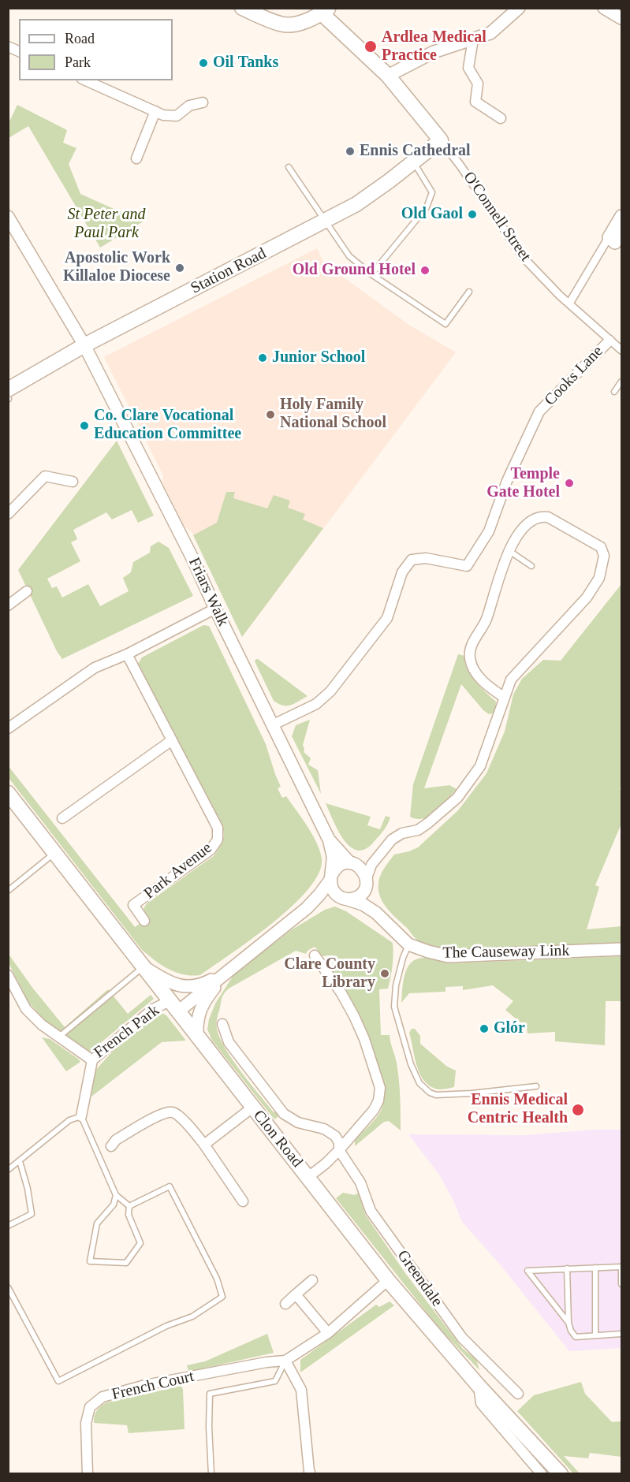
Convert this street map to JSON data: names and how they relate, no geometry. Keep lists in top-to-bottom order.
{
  "streets": {
    "main road": ["O'Connell Street", "Station Road", "Clon Road"],
    "street": [
      "Cooks Lane",
      "Friars Walk",
      "Park Avenue",
      "The Causeway Link",
      "French Park",
      "Greendale",
      "French Court"
    ]
  },
  "crossings": [
    ["O'Connell Street", "Station Road"],
    ["O'Connell Street", "Cooks Lane"],
    ["Station Road", "Friars Walk"],
    ["Cooks Lane", "Friars Walk"],
    ["Friars Walk", "The Causeway Link"],
    ["French Park", "Clon Road"],
    ["Clon Road", "French Court"]
  ],
  "parks": ["St Peter and Paul Park"],
  "places": [
    "Ardlea Medical Practice",
    "Oil Tanks",
    "Ennis Cathedral",
    "Old Gaol",
    "Apostolic Work Killaloe Diocese",
    "Old Ground Hotel",
    "Junior School",
    "Holy Family National School",
    "Co. Clare Vocational Education Committee",
    "Temple Gate Hotel",
    "Clare County Library",
    "Glór",
    "Ennis Medical Centric Health"
  ],
  "legend": ["Road", "Park"]
}
